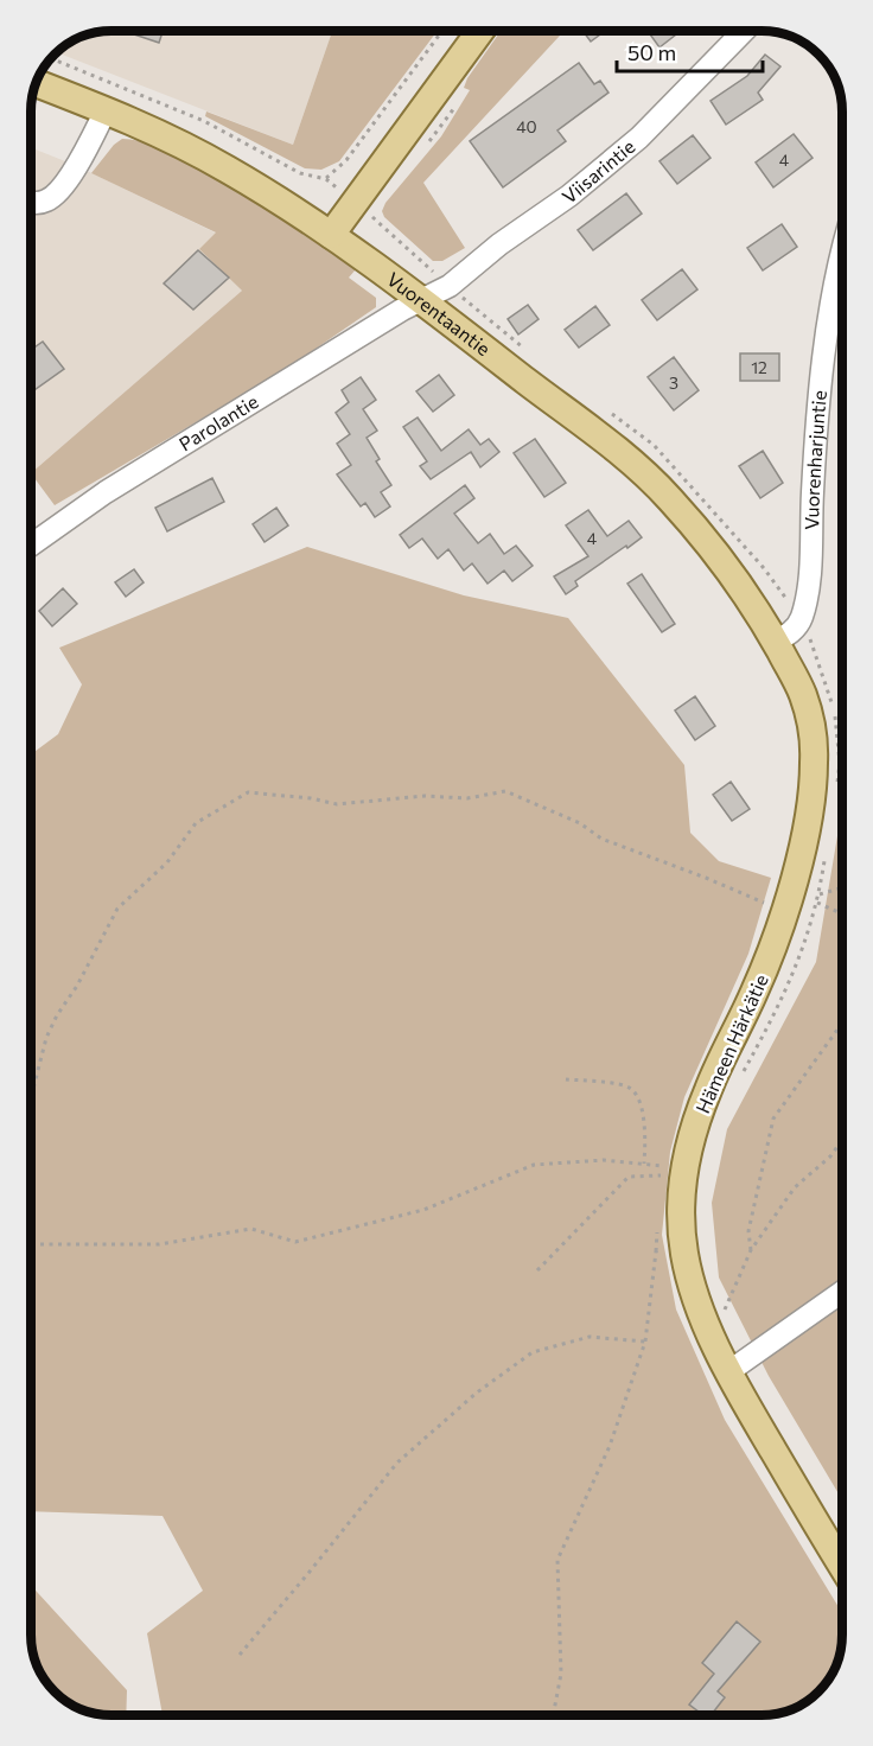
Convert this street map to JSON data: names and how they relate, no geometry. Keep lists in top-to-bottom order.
{
  "streets": {
    "main road": ["Vuorentaantie", "Hämeen Härkätie"],
    "street": ["Viisarintie", "Parolantie", "Vuorenharjuntie"]
  },
  "crossings": [
    ["Viisarintie", "Vuorentaantie"],
    ["Viisarintie", "Parolantie"],
    ["Vuorentaantie", "Parolantie"],
    ["Vuorentaantie", "Vuorenharjuntie"],
    ["Vuorentaantie", "Hämeen Härkätie"],
    ["Vuorenharjuntie", "Hämeen Härkätie"]
  ],
  "house_numbers": [
    "40",
    "4",
    "12",
    "3",
    "4"
  ],
  "scale_bar": "50 m"
}
